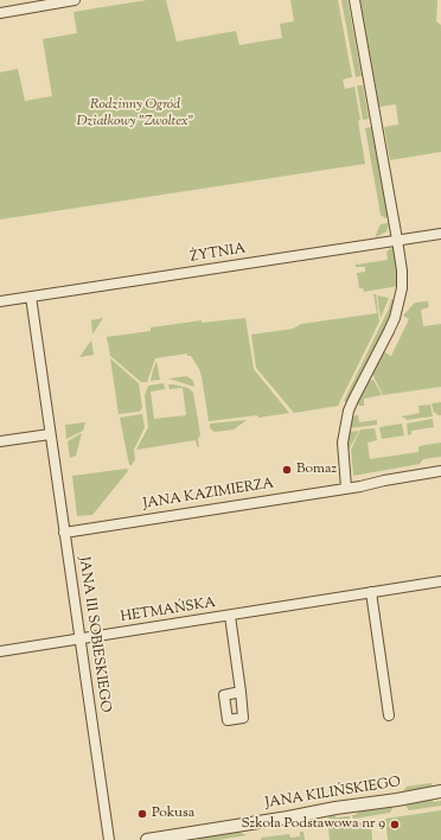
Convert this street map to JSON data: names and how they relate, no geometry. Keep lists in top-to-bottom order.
{
  "streets": {
    "street": [
      "ŻYTNIA",
      "JANA KAZIMIERZA",
      "HETMAŃSKA",
      "JANA III SOBIESKIEGO",
      "JANA KILIŃSKIEGO"
    ]
  },
  "crossings": [
    ["ŻYTNIA", "JANA III SOBIESKIEGO"],
    ["JANA KAZIMIERZA", "JANA III SOBIESKIEGO"],
    ["HETMAŃSKA", "JANA III SOBIESKIEGO"]
  ],
  "parks": ["Rodzinny Ogród Działkowy \"Zwoltex\""],
  "places": ["Bomaz", "Pokusa", "Szkoła Podstawowa nr 9"]
}
